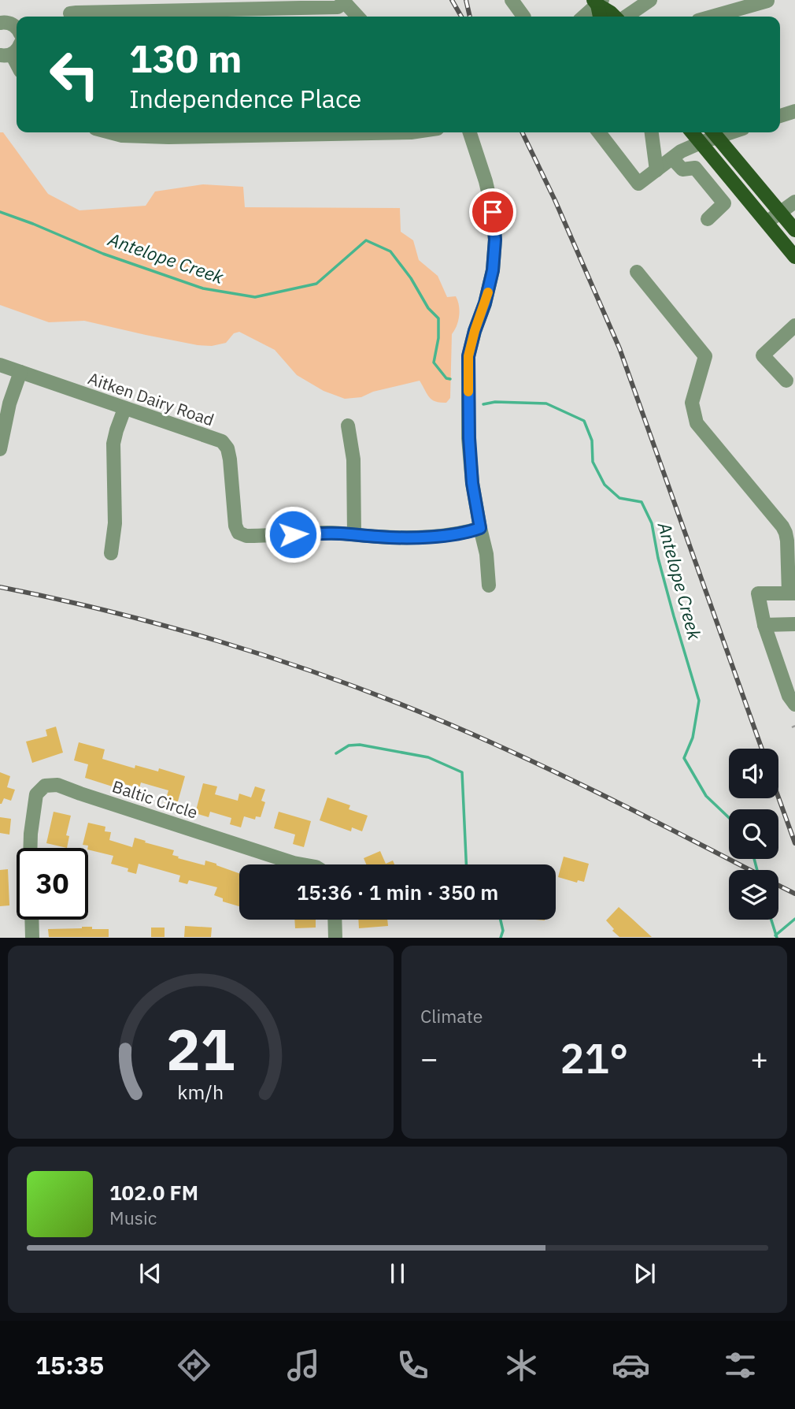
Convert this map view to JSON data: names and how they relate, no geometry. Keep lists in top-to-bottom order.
{
  "streets": {
    "street": ["Aitken Dairy Road", "Baltic Circle"]
  },
  "water": ["Antelope Creek"],
  "page": {
    "turn": ["130 m", "Independence Place"],
    "limit": "30",
    "trip": "15:36 · 1 min · 350 m",
    "tile": "Climate",
    "heat": ["−", "21°", "+"],
    "song": ["102.0 FM", "Music"],
    "tabs": "15:35",
    "gauge": ["21", "km/h"]
  }
}
